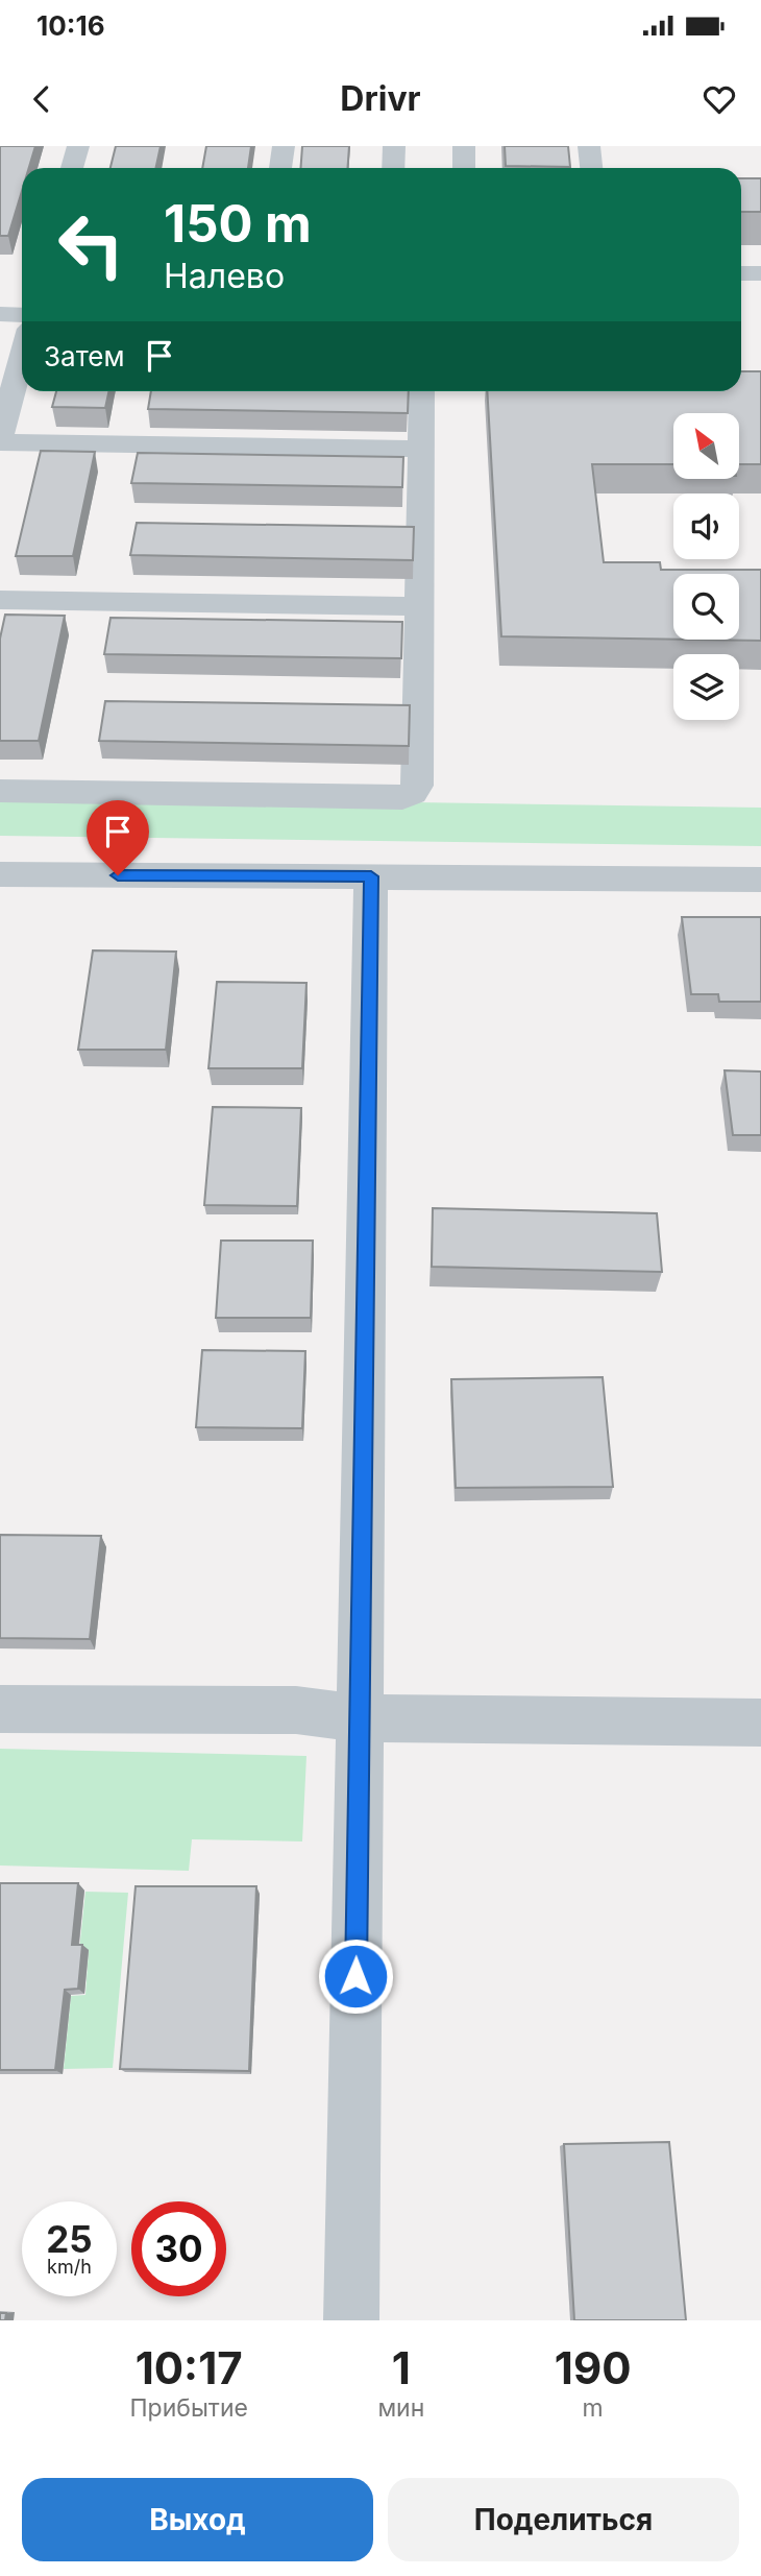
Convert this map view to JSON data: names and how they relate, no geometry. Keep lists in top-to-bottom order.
{
  "north": "top left",
  "page": {
    "status": "10:16",
    "header": "Drivr",
    "turn": ["150 m", "Налево"],
    "then": "Затем",
    "speed": "25 km/h",
    "limit": "30",
    "eta": [
      "10:17",
      "Прибытие",
      "1",
      "мин",
      "190",
      "m"
    ],
    "buttons": ["Выход", "Поделиться"]
  }
}
